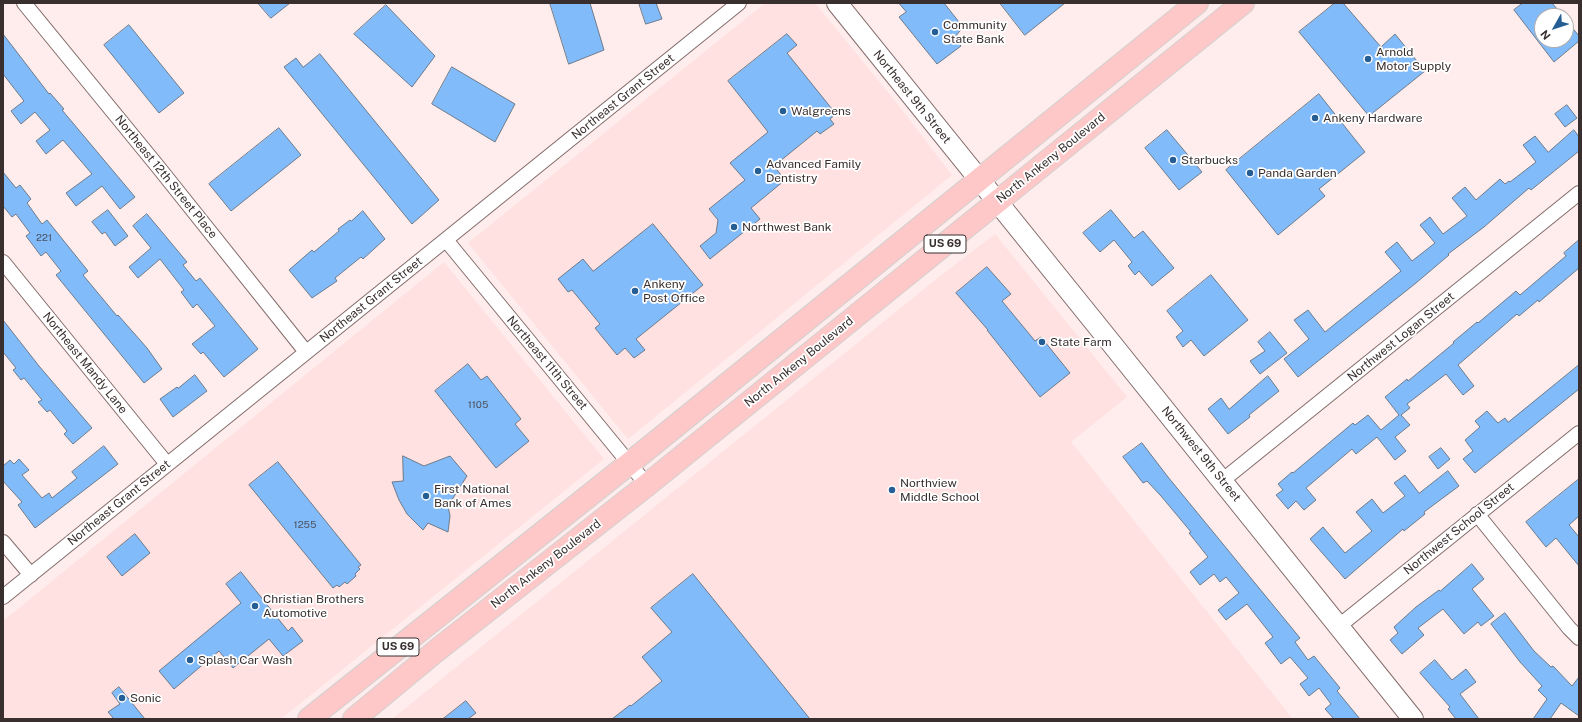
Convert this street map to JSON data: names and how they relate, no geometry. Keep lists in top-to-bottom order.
{
  "streets": {
    "main road": ["North Ankeny Boulevard", "US 69"],
    "street": [
      "Northeast Grant Street",
      "Northeast 9th Street",
      "Northeast 12th Street Place",
      "Northwest Logan Street",
      "Northeast Mandy Lane",
      "Northeast 11th Street",
      "Northwest 9th Street",
      "Northwest School Street"
    ]
  },
  "crossings": [
    ["Northeast Grant Street", "Northeast 12th Street Place"],
    ["Northeast Grant Street", "Northeast Mandy Lane"],
    ["Northeast Grant Street", "Northeast 11th Street"],
    ["Northeast 9th Street", "North Ankeny Boulevard"],
    ["Northeast 9th Street", "Northwest 9th Street"],
    ["North Ankeny Boulevard", "Northeast 11th Street"],
    ["North Ankeny Boulevard", "Northwest 9th Street"],
    ["Northwest Logan Street", "Northwest 9th Street"],
    ["Northwest 9th Street", "Northwest School Street"]
  ],
  "places": [
    "Community State Bank",
    "Arnold Motor Supply",
    "Walgreens",
    "Ankeny Hardware",
    "Starbucks",
    "Advanced Family Dentistry",
    "Panda Garden",
    "Northwest Bank",
    "Ankeny Post Office",
    "State Farm",
    "Northview Middle School",
    "First National Bank of Ames",
    "Christian Brothers Automotive",
    "Splash Car Wash",
    "Sonic"
  ],
  "house_numbers": ["221", "1105", "1255"],
  "north": "bottom left"
}
